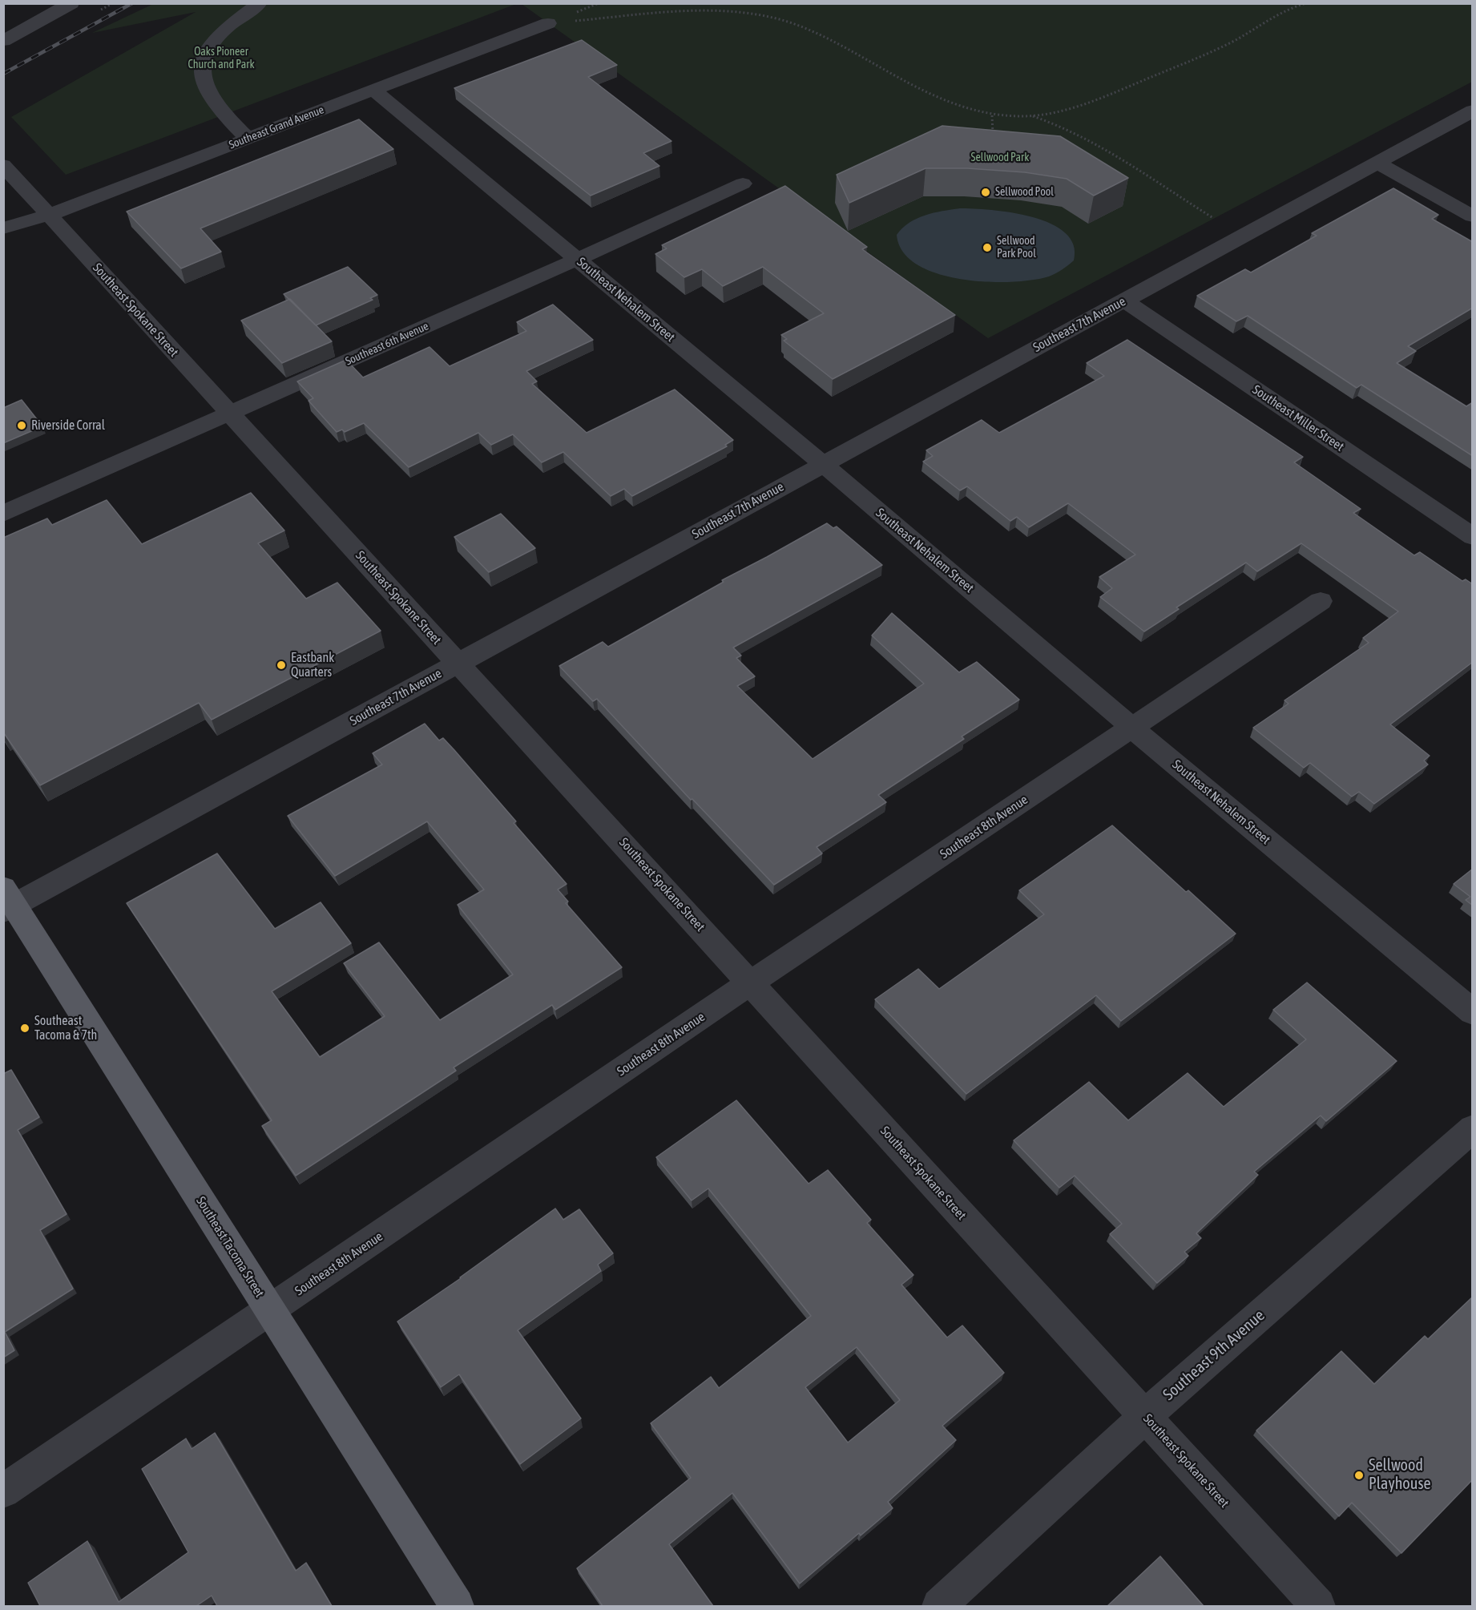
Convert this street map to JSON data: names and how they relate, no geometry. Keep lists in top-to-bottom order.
{
  "streets": {
    "main road": ["Southeast Tacoma Street"],
    "street": [
      "Southeast Grand Avenue",
      "Southeast Nehalem Street",
      "Southeast Spokane Street",
      "Southeast 7th Avenue",
      "Southeast 6th Avenue",
      "Southeast Miller Street",
      "Southeast 8th Avenue",
      "Southeast 9th Avenue"
    ]
  },
  "crossings": [
    ["Southeast Grand Avenue", "Southeast Nehalem Street"],
    ["Southeast Grand Avenue", "Southeast Spokane Street"],
    ["Southeast Nehalem Street", "Southeast 7th Avenue"],
    ["Southeast Nehalem Street", "Southeast 6th Avenue"],
    ["Southeast Nehalem Street", "Southeast 8th Avenue"],
    ["Southeast Spokane Street", "Southeast 7th Avenue"],
    ["Southeast Spokane Street", "Southeast 6th Avenue"],
    ["Southeast Spokane Street", "Southeast 8th Avenue"],
    ["Southeast Spokane Street", "Southeast 9th Avenue"],
    ["Southeast 7th Avenue", "Southeast Miller Street"],
    ["Southeast 7th Avenue", "Southeast Tacoma Street"],
    ["Southeast 8th Avenue", "Southeast Tacoma Street"]
  ],
  "parks": ["Oaks Pioneer Church and Park", "Sellwood Park"],
  "places": [
    "Sellwood Pool",
    "Sellwood Park Pool",
    "Riverside Corral",
    "Eastbank Quarters",
    "Southeast Tacoma & 7th",
    "Sellwood Playhouse"
  ]
}
